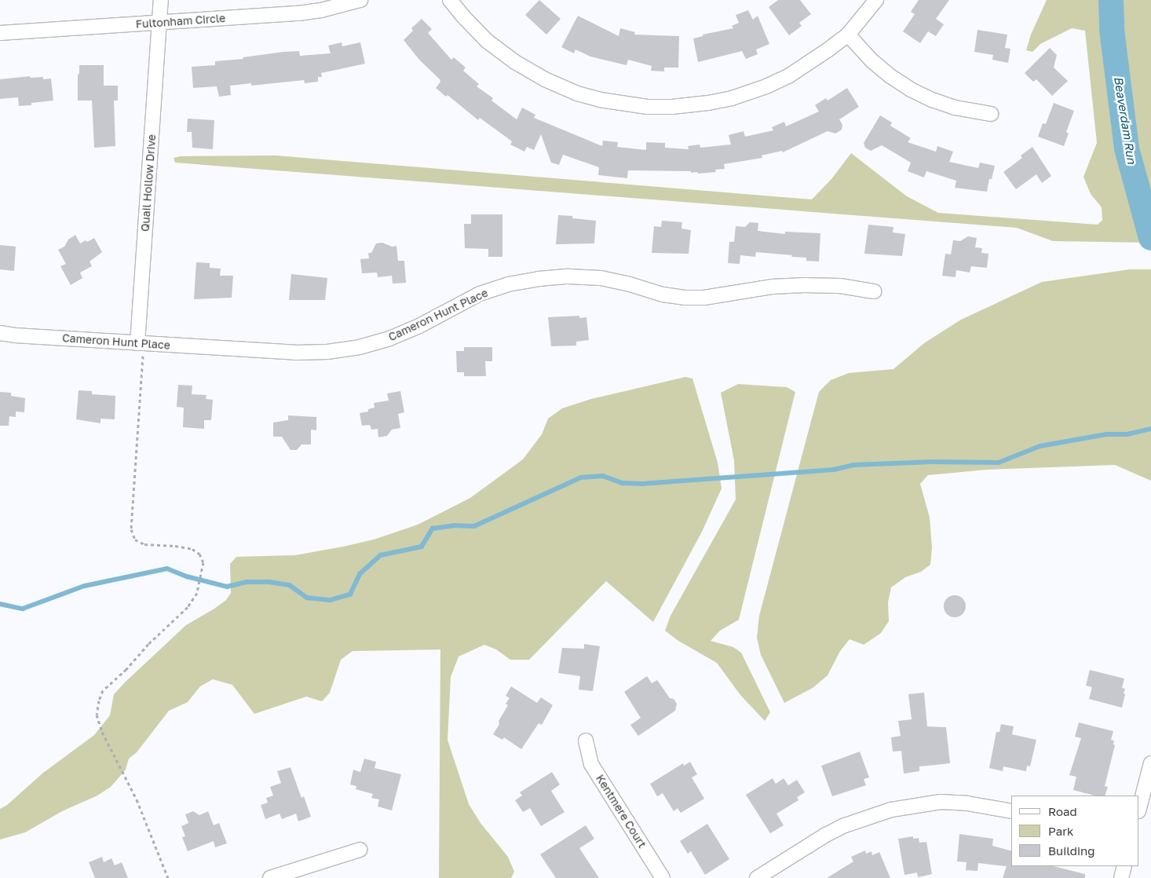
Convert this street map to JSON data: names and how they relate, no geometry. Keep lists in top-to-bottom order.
{
  "streets": {
    "street": [
      "Fultonham Circle",
      "Quail Hollow Drive",
      "Cameron Hunt Place",
      "Kentmere Court"
    ]
  },
  "crossings": [
    ["Fultonham Circle", "Quail Hollow Drive"],
    ["Quail Hollow Drive", "Cameron Hunt Place"]
  ],
  "water": ["Beaverdam Run"],
  "legend": ["Road", "Park", "Building"]
}
